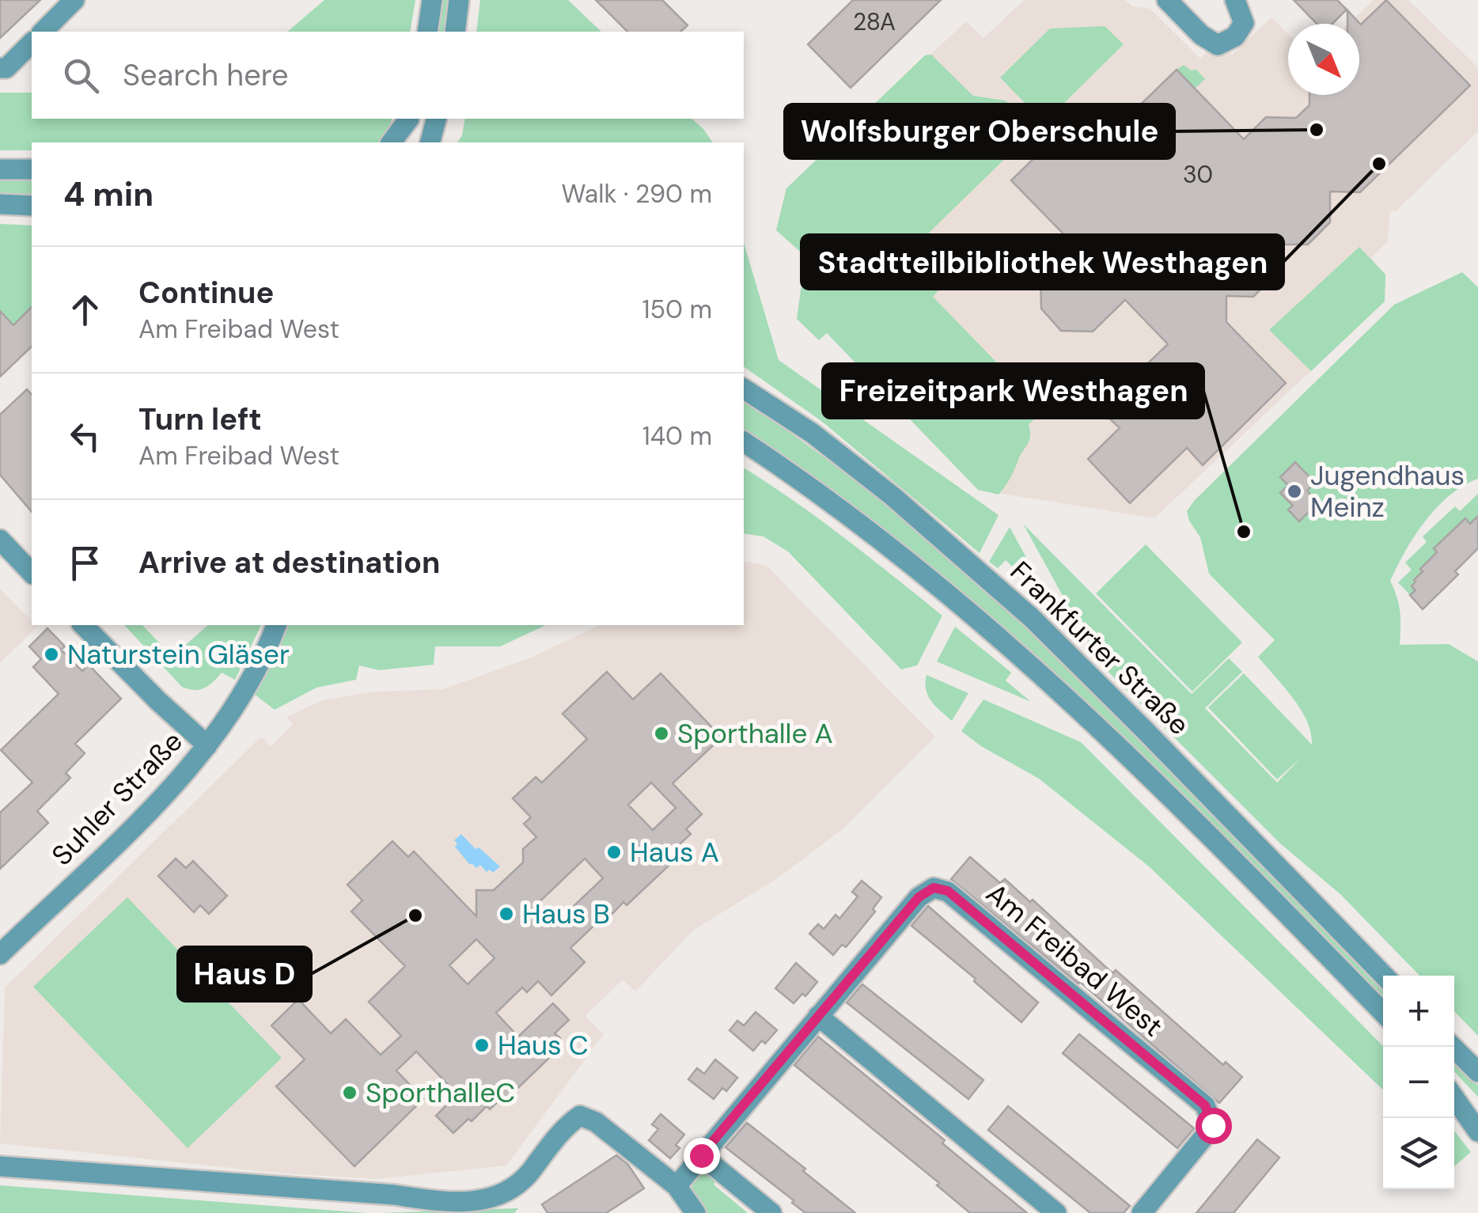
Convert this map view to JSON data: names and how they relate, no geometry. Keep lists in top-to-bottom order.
{
  "streets": {
    "street": ["Frankfurter Straße", "Suhler Straße", "Am Freibad West"]
  },
  "places": [
    "Wolfsburger Oberschule",
    "Stadtteilbibliothek Westhagen",
    "Jugendhaus Meinz",
    "Freizeitpark Westhagen",
    "Naturstein Gläser",
    "Sporthalle A",
    "Haus A",
    "Haus B",
    "Haus D",
    "Haus C",
    "SporthalleC"
  ],
  "house_numbers": ["28A", "30"],
  "north": "bottom right",
  "page": {
    "search": "Search here",
    "heading": ["4 min", "Walk · 290 m"],
    "list": [
      ["Continue", "Am Freibad West", "150 m"],
      ["Turn left", "Am Freibad West", "140 m"],
      "Arrive at destination"
    ],
    "map_buttons": ["+", "−"]
  }
}
